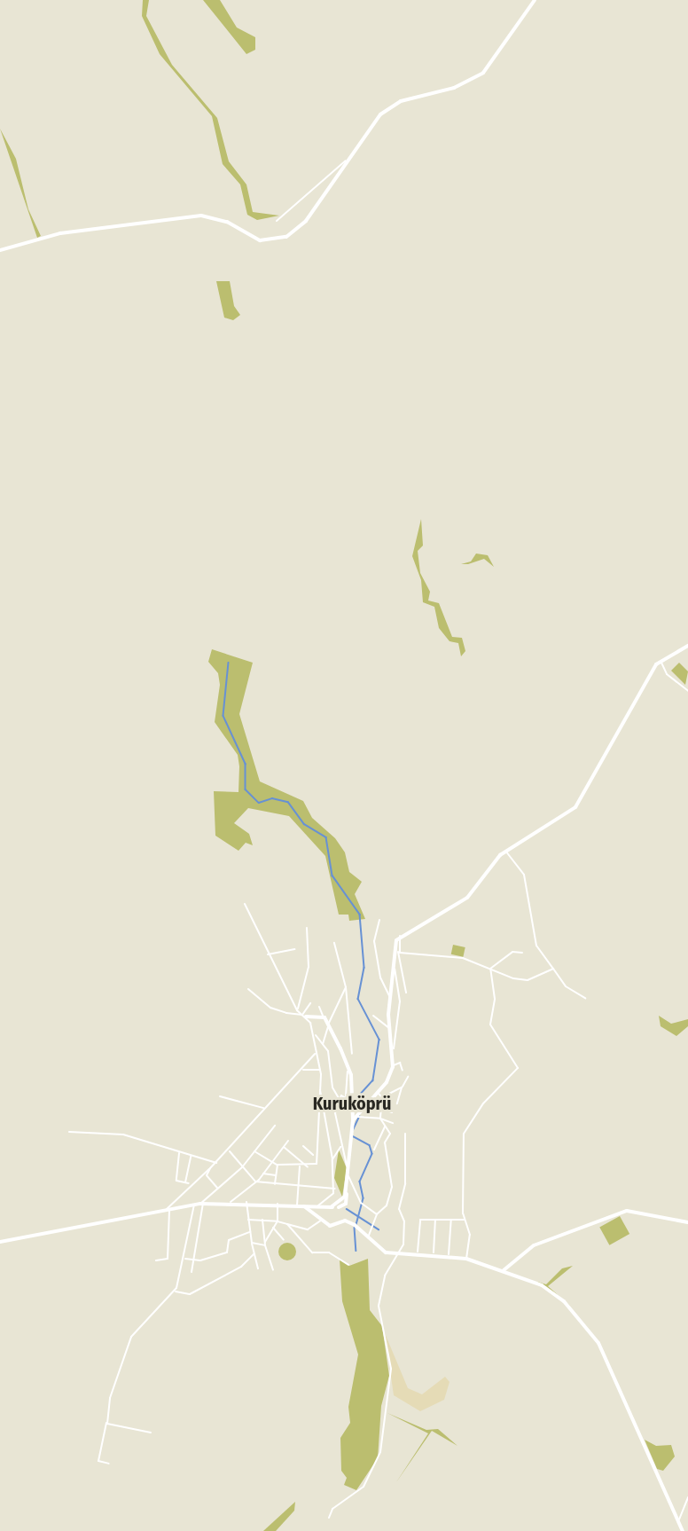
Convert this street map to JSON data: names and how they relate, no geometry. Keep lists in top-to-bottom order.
{
  "districts": ["Kuruköprü"]
}
